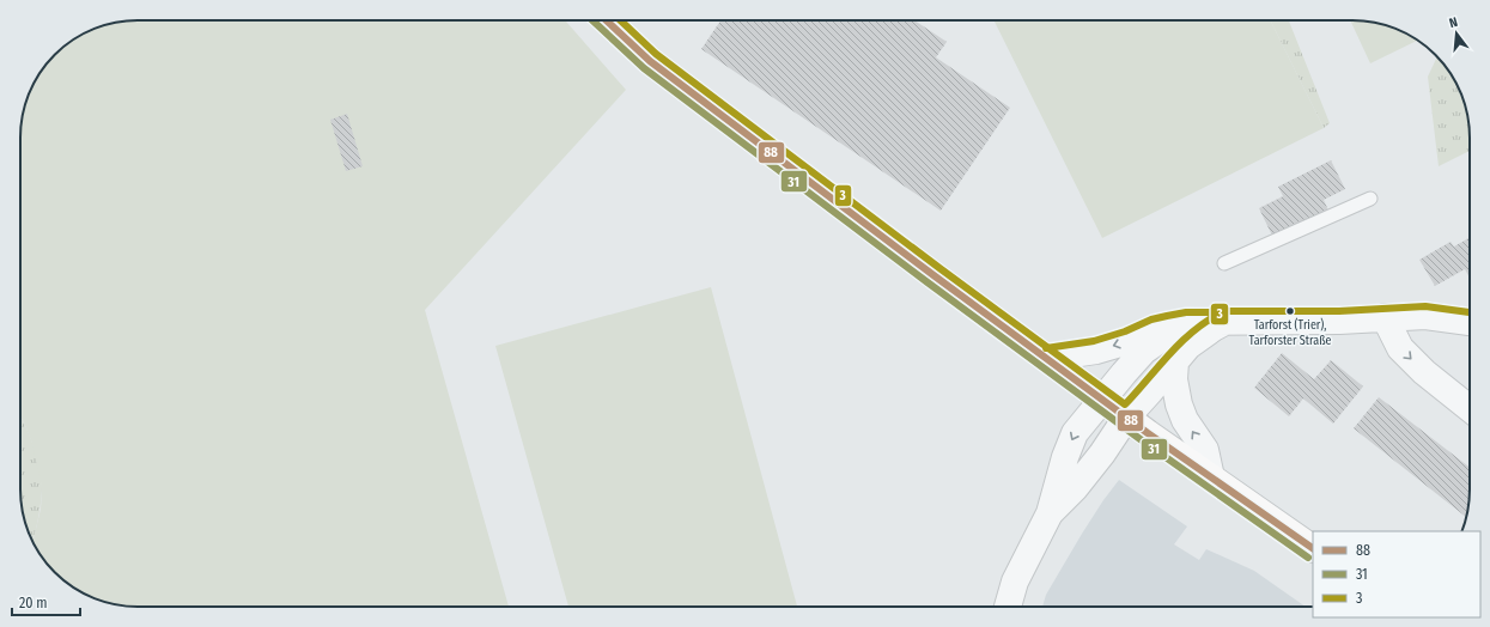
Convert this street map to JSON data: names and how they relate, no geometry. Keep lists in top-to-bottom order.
{
  "places": ["Tarforst (Trier), Tarforster Straße"],
  "lines": ["transit line 88", "transit line 31", "transit line 3"],
  "legend": ["88", "31", "3"],
  "scale_bar": "20 m",
  "north": "top"
}
